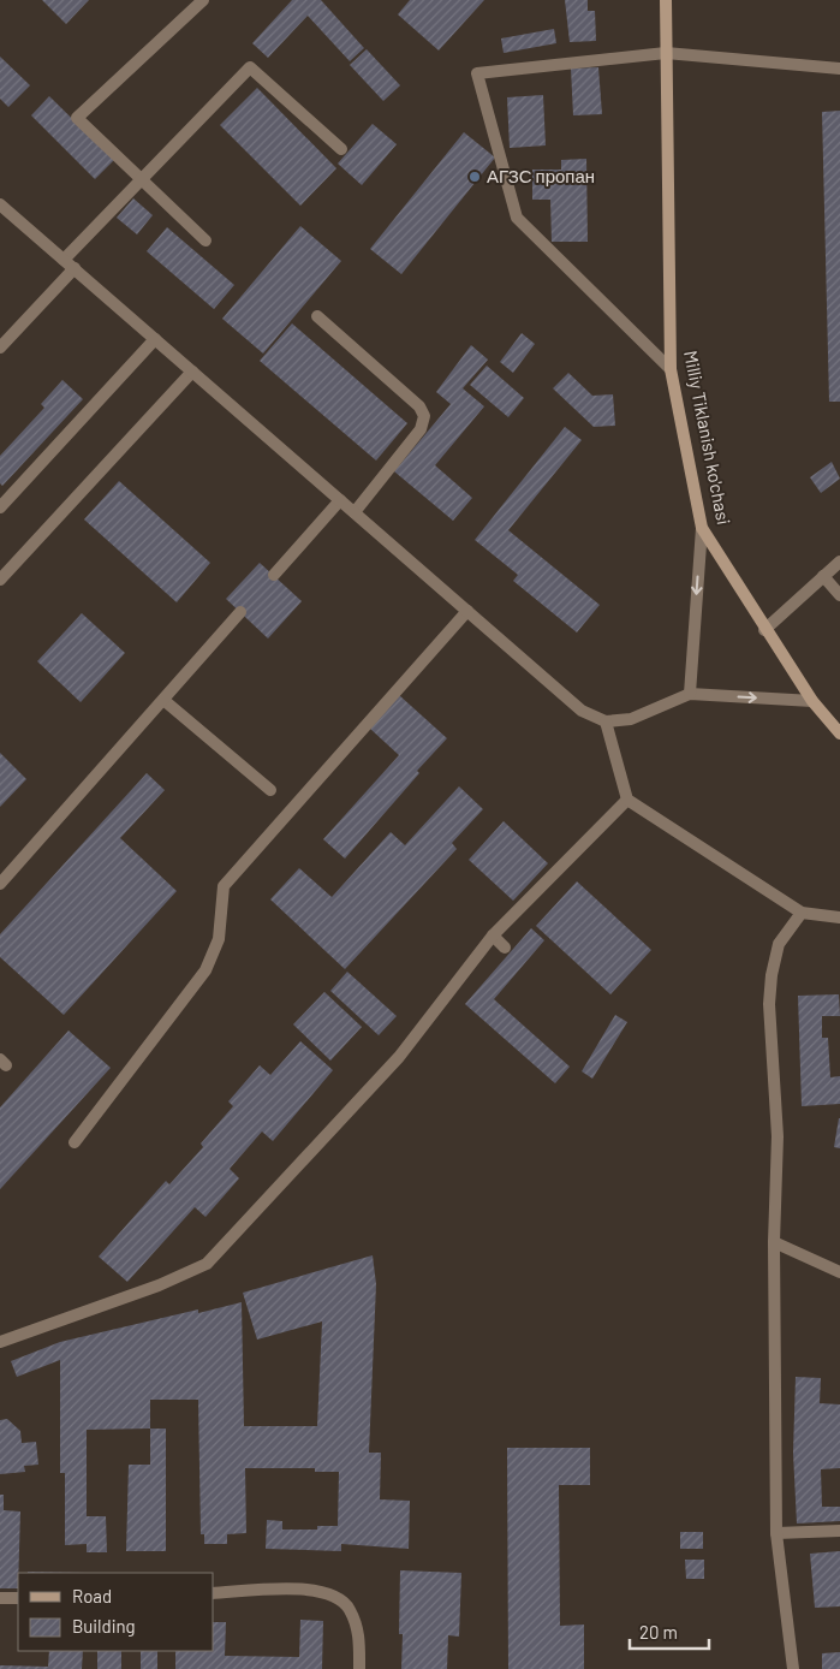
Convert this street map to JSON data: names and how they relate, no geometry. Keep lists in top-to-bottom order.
{
  "streets": {
    "main road": ["Milliy Tiklanish ko'chasi"]
  },
  "places": ["АГЗС пропан"],
  "legend": ["Road", "Building"],
  "scale_bar": "20 m"
}
